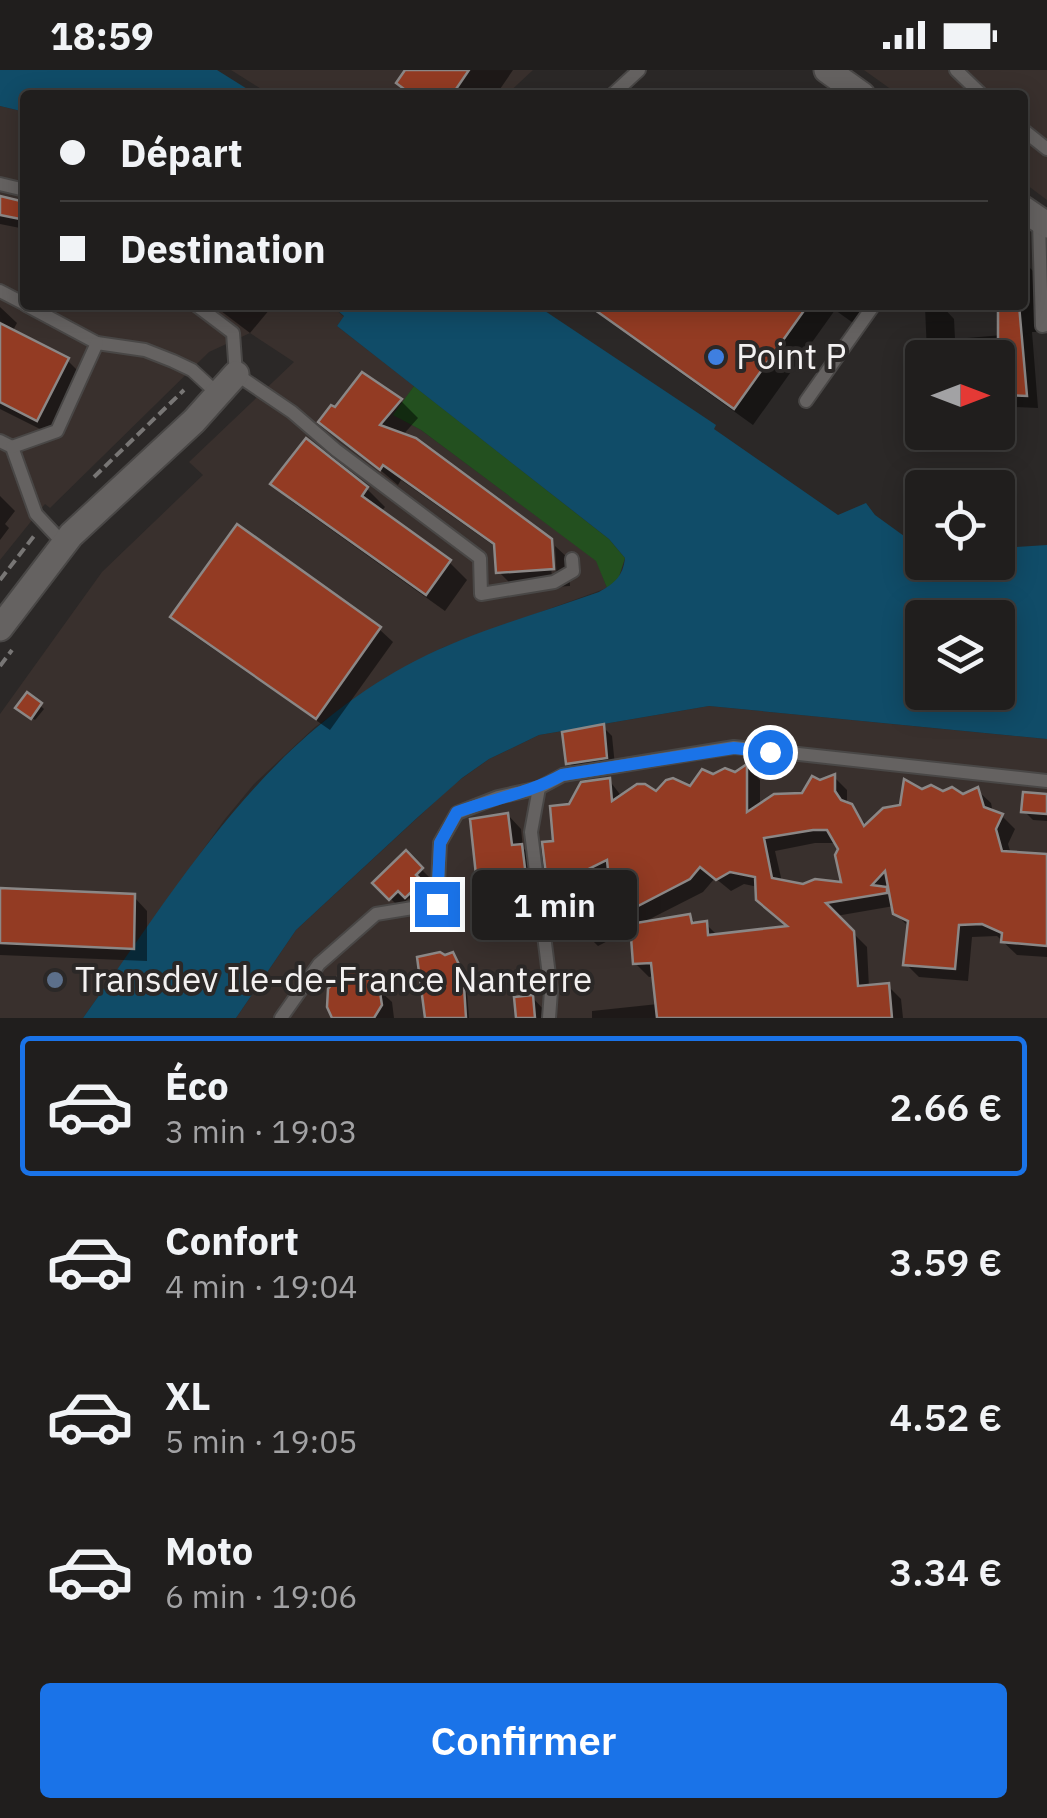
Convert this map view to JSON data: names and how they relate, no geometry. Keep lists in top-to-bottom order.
{
  "places": ["Point P", "Transdev Ile-de-France Nanterre"],
  "north": "right",
  "page": {
    "status": "18:59",
    "banner": ["Départ", "Destination"],
    "bubble": "1 min",
    "list": [
      {
        "name": "Éco",
        "note": "3 min · 19:03",
        "value": "2.66 €"
      },
      {
        "name": "Confort",
        "note": "4 min · 19:04",
        "value": "3.59 €"
      },
      {
        "name": "XL",
        "note": "5 min · 19:05",
        "value": "4.52 €"
      },
      {
        "name": "Moto",
        "note": "6 min · 19:06",
        "value": "3.34 €"
      }
    ],
    "buttons": "Confirmer"
  }
}
